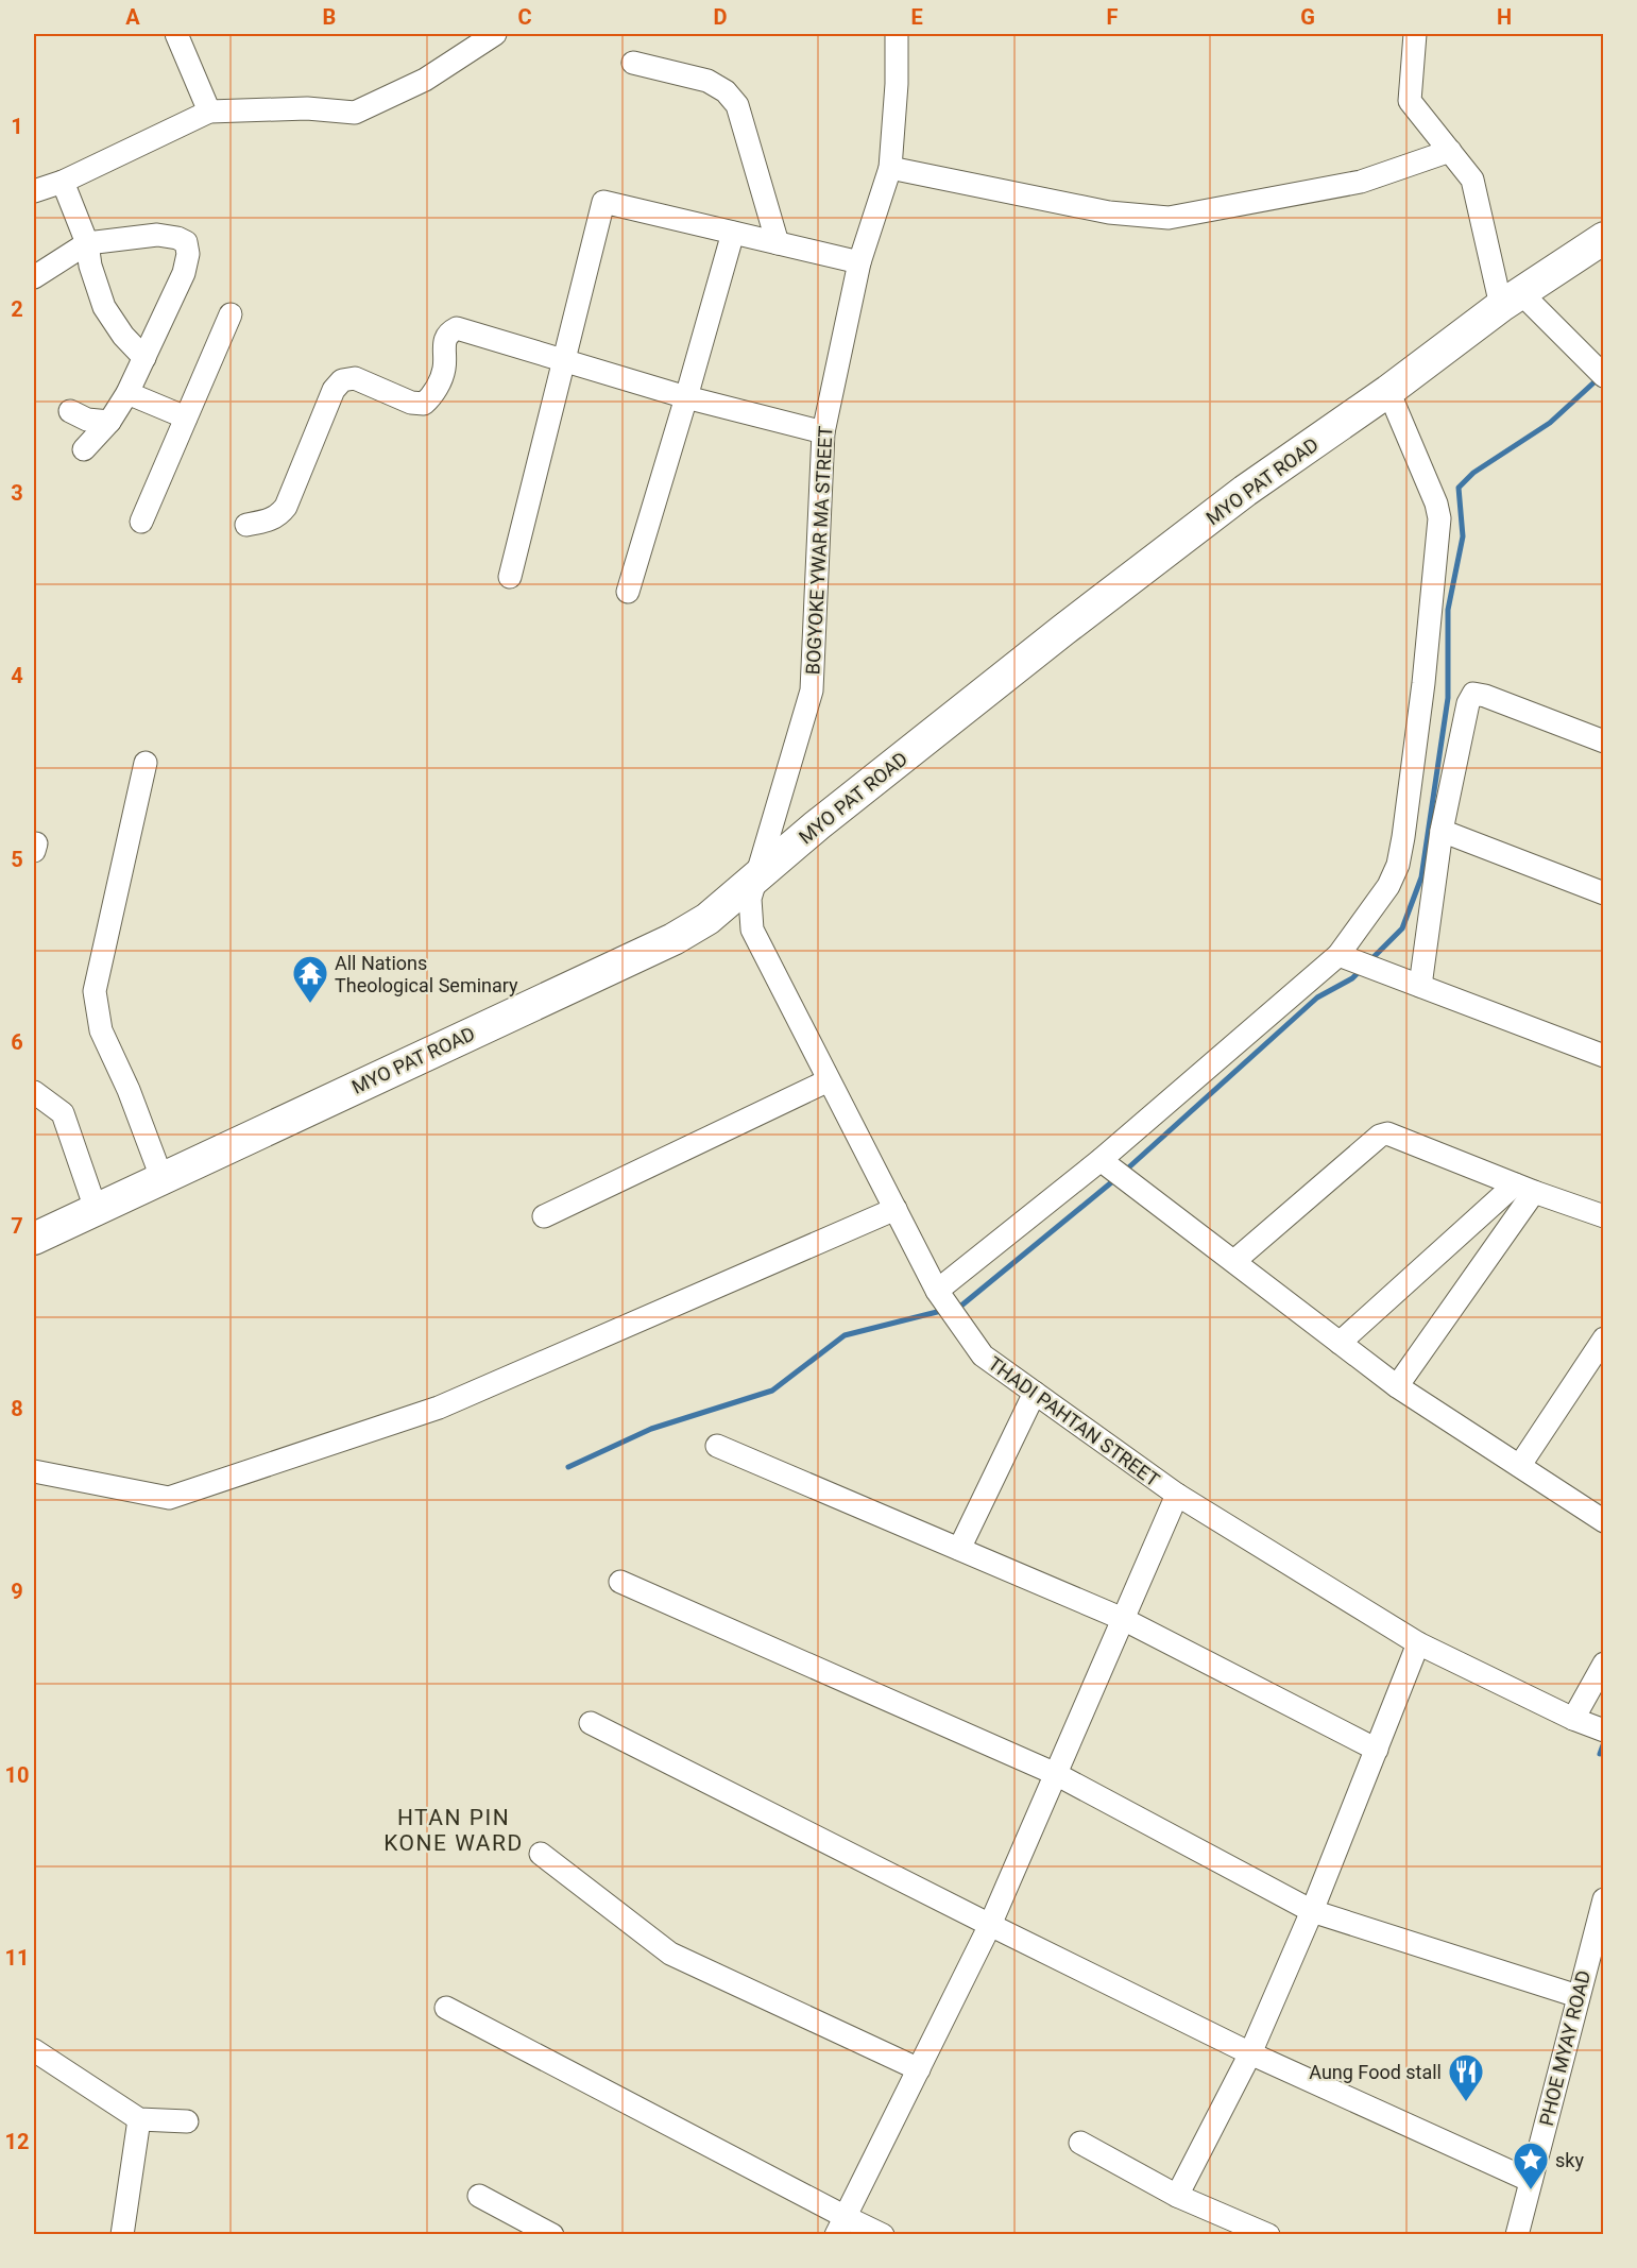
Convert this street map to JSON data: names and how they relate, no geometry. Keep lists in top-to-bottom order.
{
  "streets": {
    "main road": ["MYO PAT ROAD"],
    "street": ["BOGYOKE YWAR MA STREET", "THADI PAHTAN STREET", "PHOE MYAY ROAD"]
  },
  "crossings": [
    ["MYO PAT ROAD", "BOGYOKE YWAR MA STREET"],
    ["MYO PAT ROAD", "THADI PAHTAN STREET"],
    ["BOGYOKE YWAR MA STREET", "THADI PAHTAN STREET"]
  ],
  "districts": ["HTAN PIN KONE WARD"],
  "places": {
    "temple": ["All Nations Theological Seminary"],
    "restaurant": ["Aung Food stall"],
    "place": ["sky"]
  },
  "grid": {
    "columns": [
      "A",
      "B",
      "C",
      "D",
      "E",
      "F",
      "G",
      "H"
    ],
    "rows": [
      "1",
      "2",
      "3",
      "4",
      "5",
      "6",
      "7",
      "8",
      "9",
      "10",
      "11",
      "12"
    ]
  }
}
